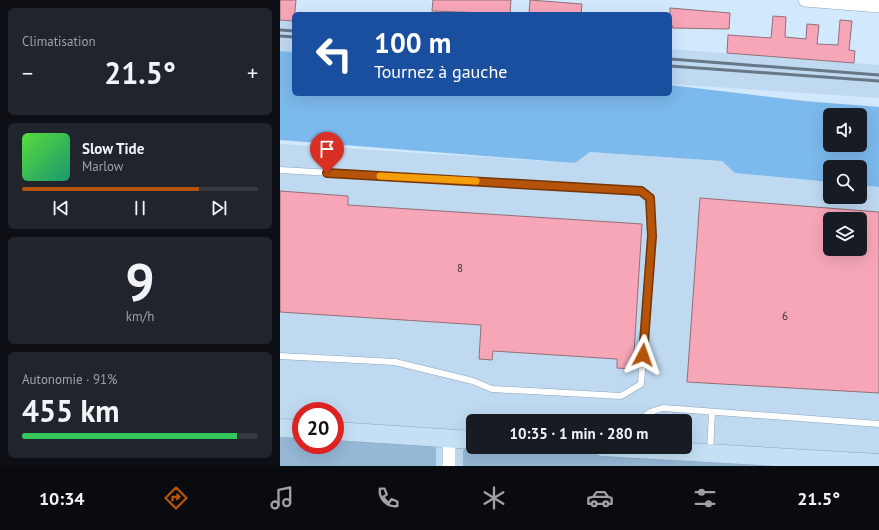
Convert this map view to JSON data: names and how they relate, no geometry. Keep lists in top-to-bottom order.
{
  "house_numbers": ["8", "6"],
  "page": {
    "tile": [
      "Climatisation",
      ["9", "km/h"],
      ["Autonomie · 91%", "455 km"]
    ],
    "turn": ["100 m", "Tournez à gauche"],
    "heat": ["−", "21.5°", "+"],
    "song": ["Slow Tide", "Marlow"],
    "limit": "20",
    "trip": "10:35 · 1 min · 280 m",
    "tabs": ["10:34", "21.5°"]
  }
}
